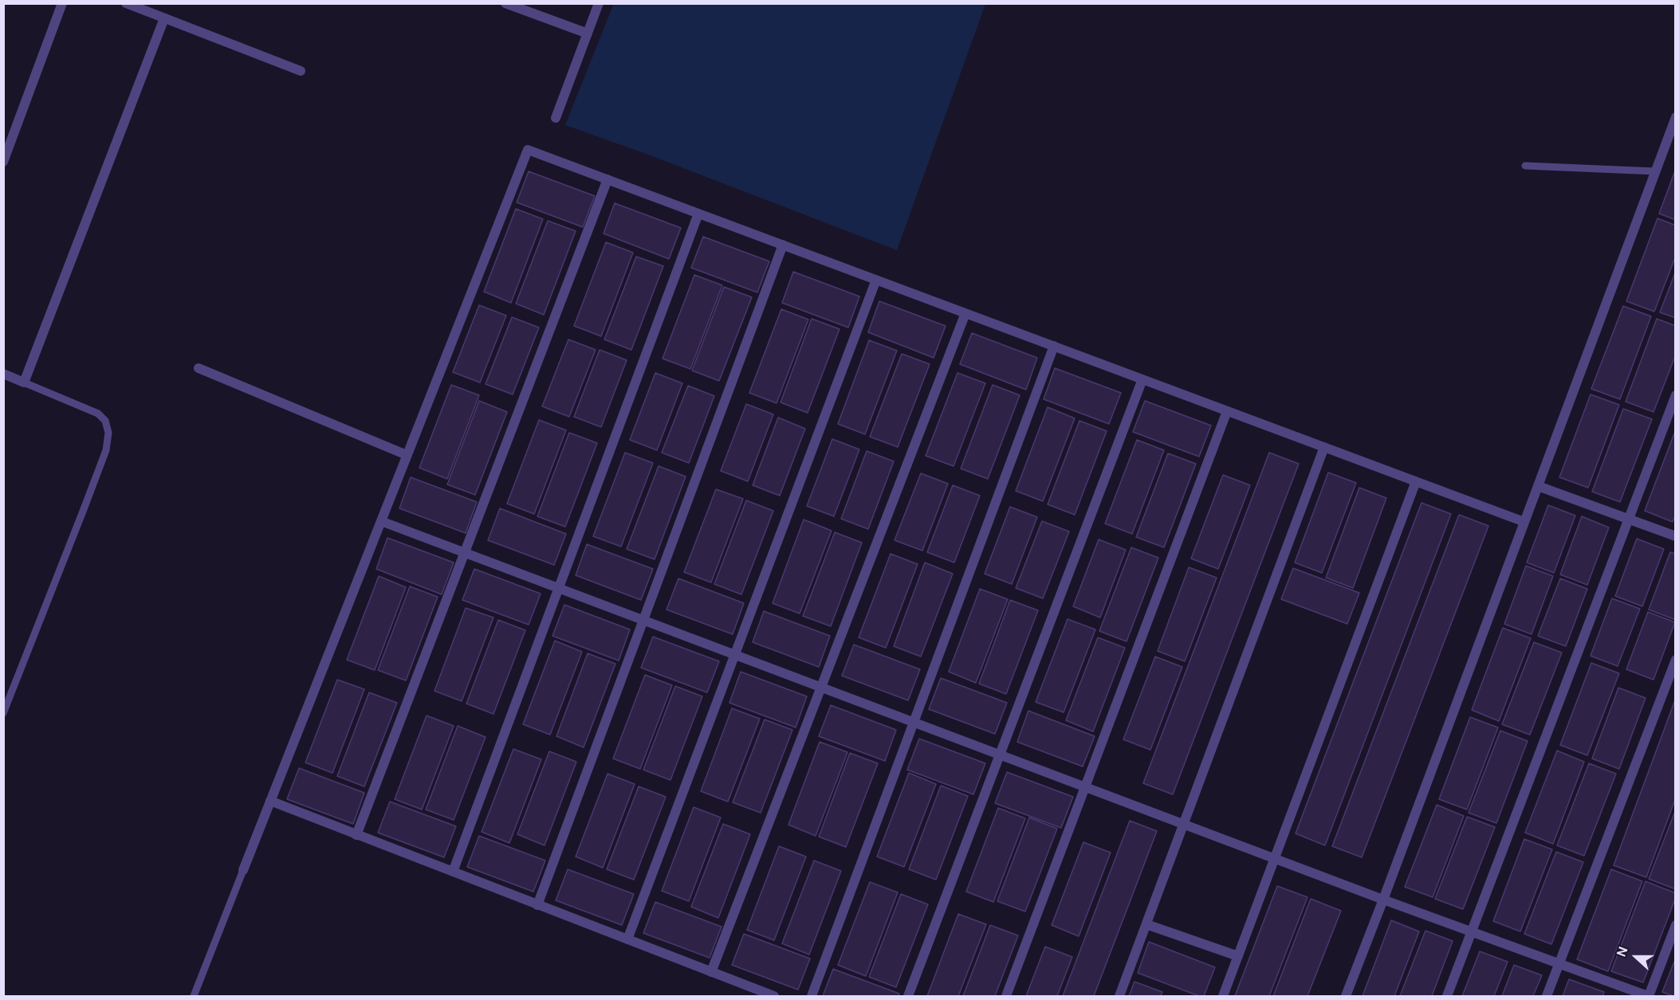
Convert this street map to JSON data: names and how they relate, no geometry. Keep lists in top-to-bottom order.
{
  "north": "left"
}
